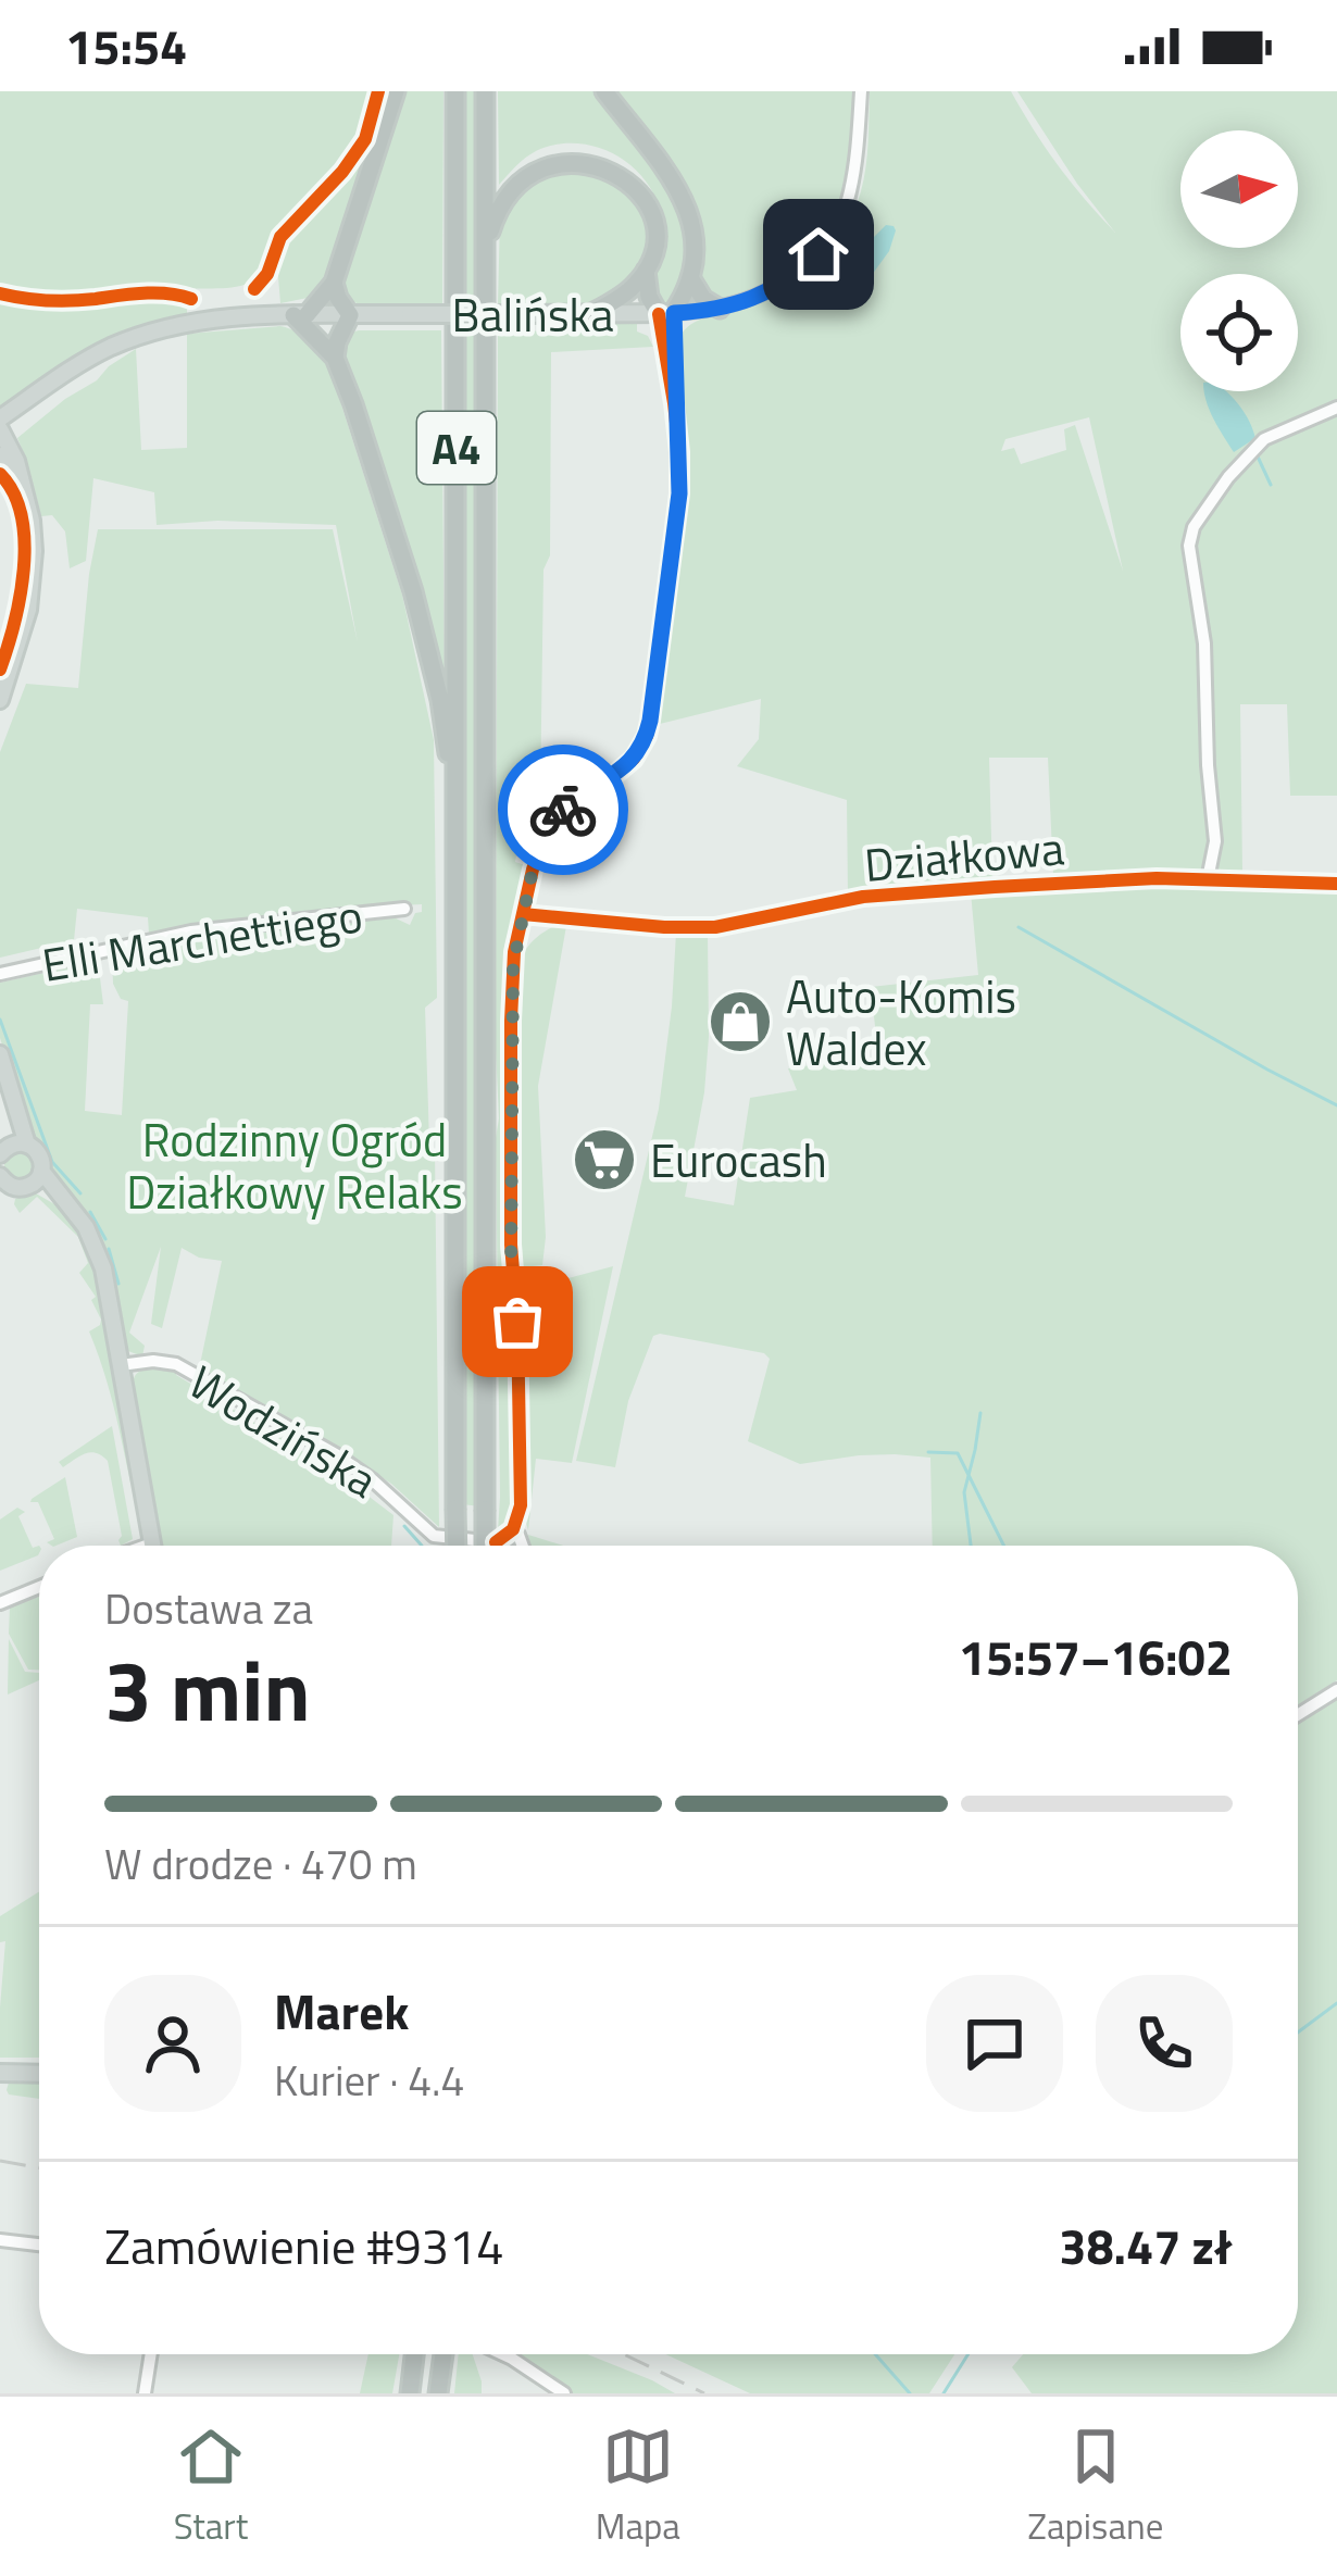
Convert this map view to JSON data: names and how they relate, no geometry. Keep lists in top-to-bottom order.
{
  "streets": {
    "highway": ["A4"],
    "main road": ["Balińska", "Wodzińska"],
    "street": ["Działkowa", "Elli Marchettiego"]
  },
  "parks": ["Rodzinny Ogród Działkowy Relaks"],
  "places": {
    "shop": ["Auto-Komis Waldex"],
    "supermarket": ["Eurocash"]
  },
  "north": "right",
  "page": {
    "status": "15:54",
    "heading": ["3 min", "Dostawa za", "15:57–16:02"],
    "panel": [
      "Marek",
      "Kurier · 4.4",
      "Zamówienie #9314",
      "38.47 zł"
    ],
    "bar": "W drodze · 470 m",
    "tabs": ["Start", "Mapa", "Zapisane"]
  }
}
